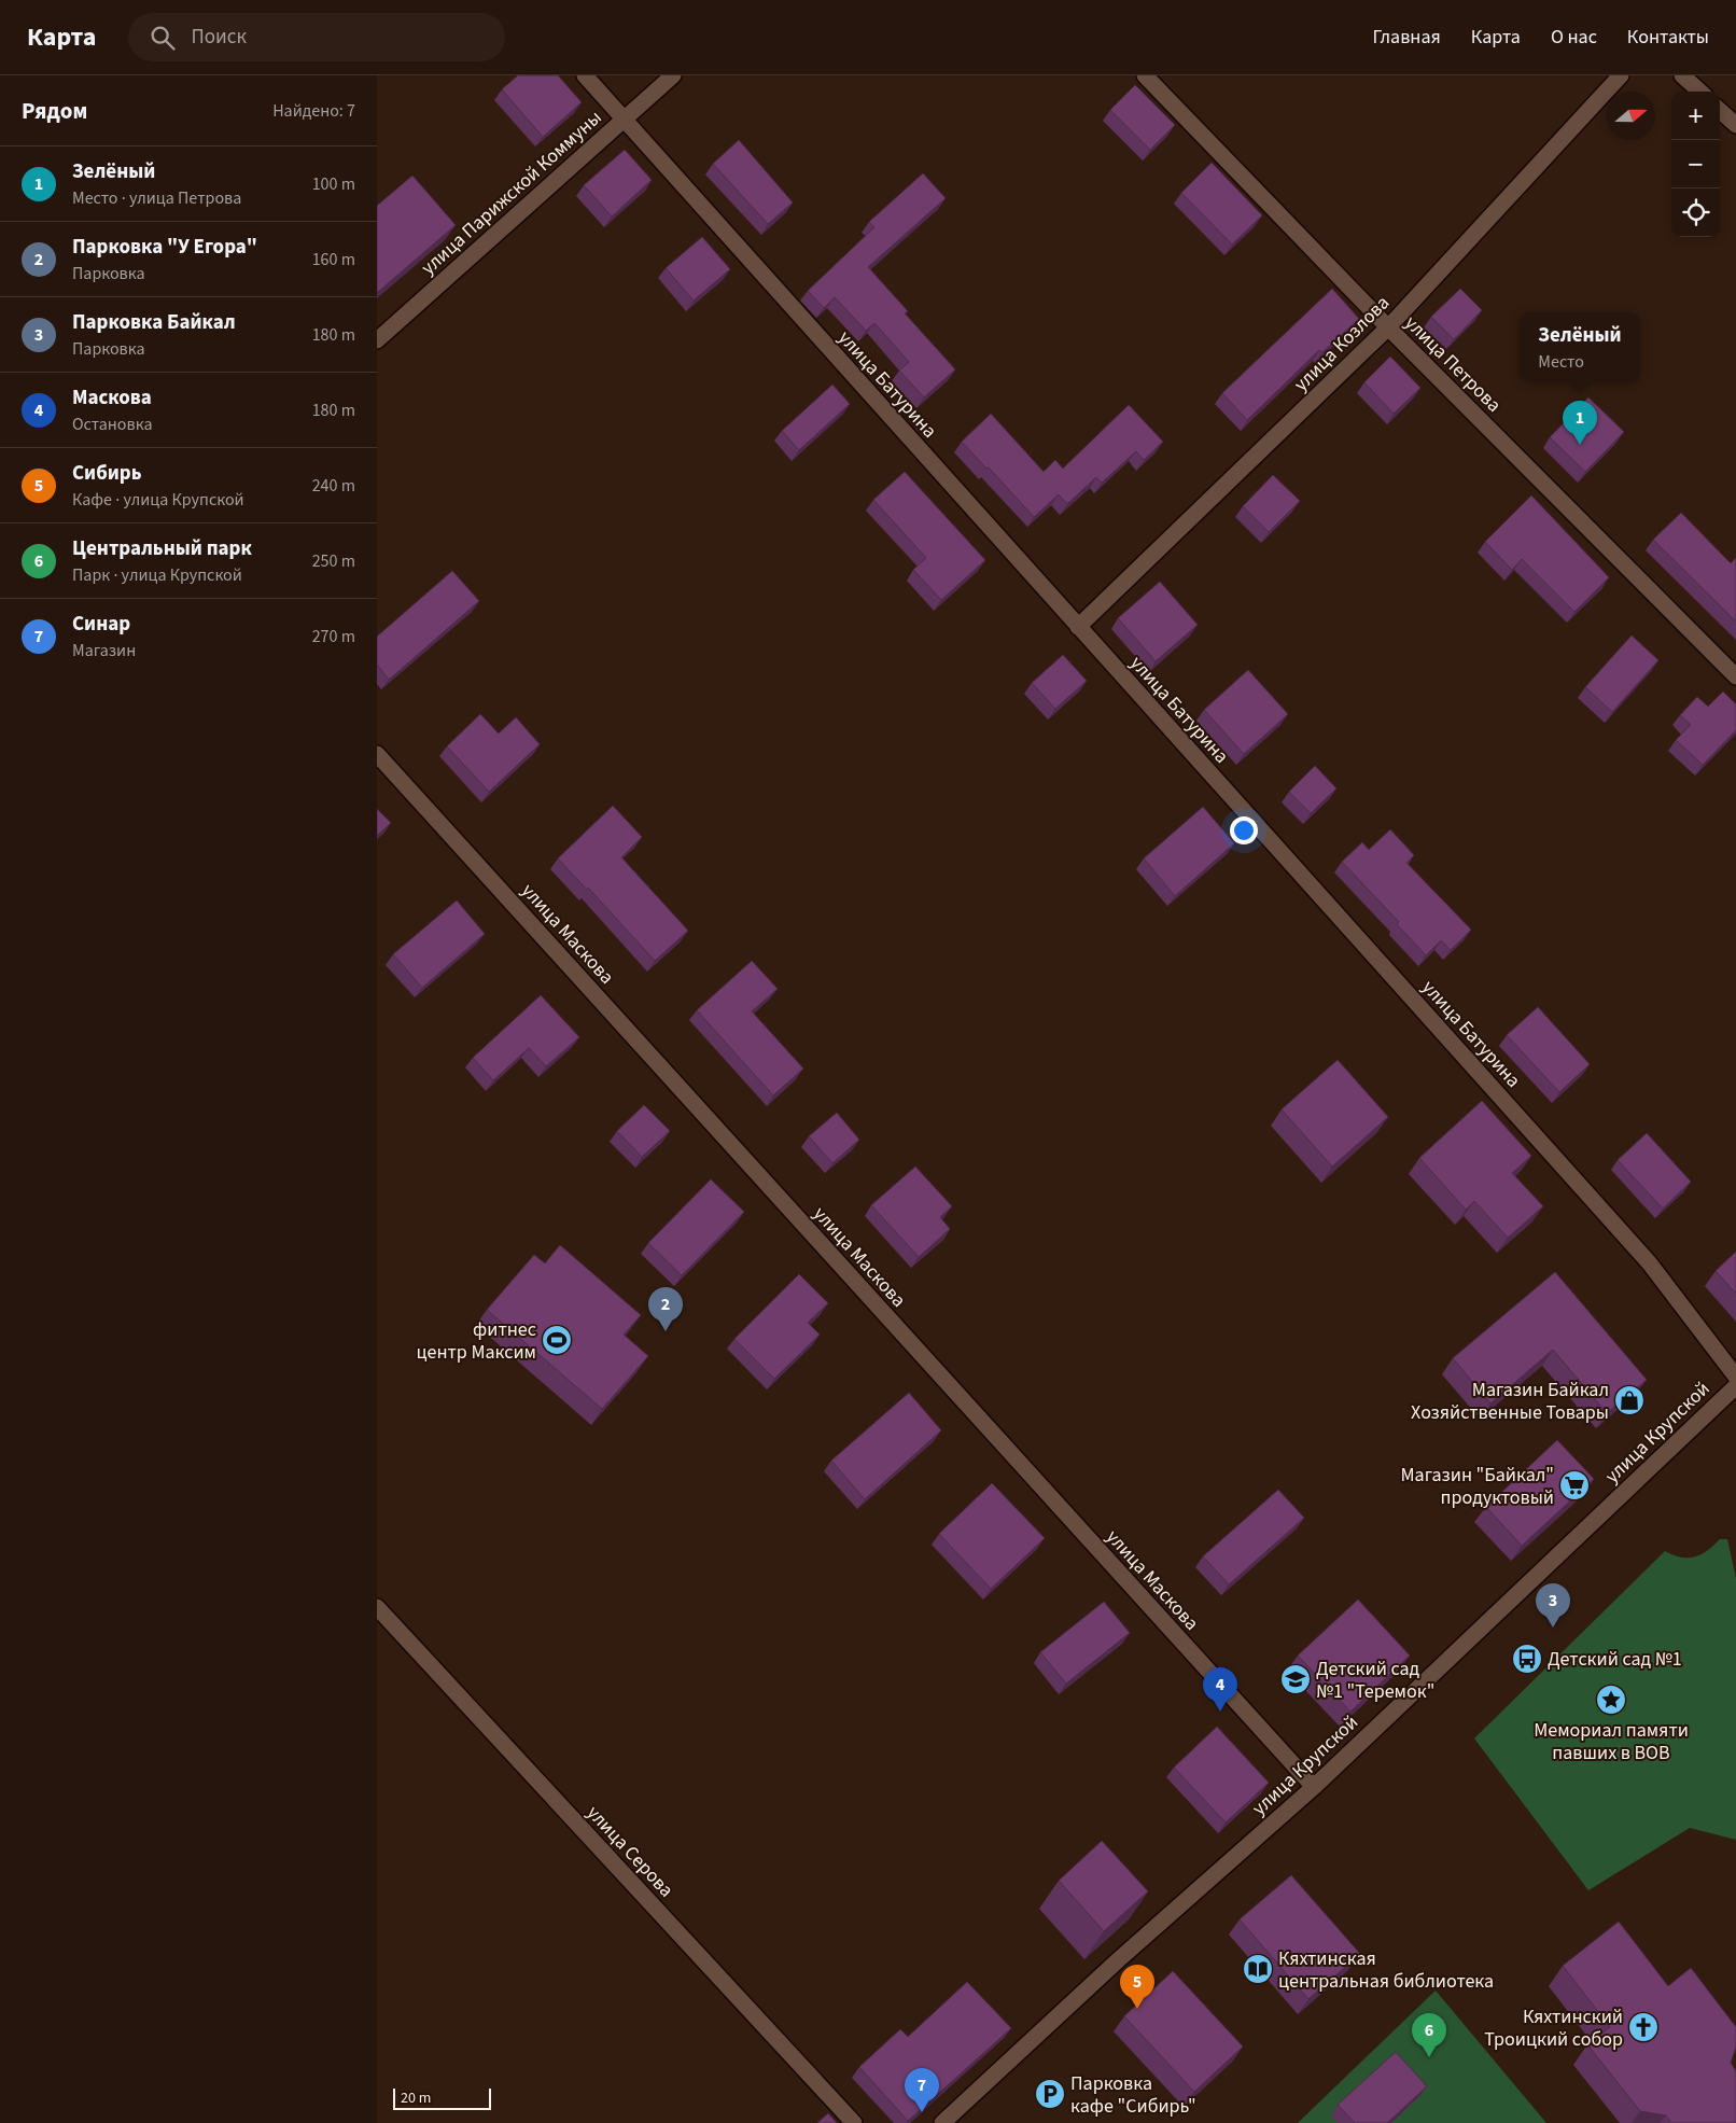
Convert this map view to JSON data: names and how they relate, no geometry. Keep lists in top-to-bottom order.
{
  "streets": {
    "street": [
      "улица Парижской Коммуны",
      "улица Козлова",
      "улица Петрова",
      "улица Батурина",
      "улица Маскова",
      "улица Крупской",
      "улица Серова"
    ]
  },
  "crossings": [
    ["улица Парижской Коммуны", "улица Батурина"],
    ["улица Козлова", "улица Петрова"],
    ["улица Козлова", "улица Батурина"],
    ["улица Маскова", "улица Крупской"]
  ],
  "places": {
    "sports": ["фитнес центр Максим"],
    "shop": ["Магазин Байкал Хозяйственные Товары"],
    "supermarket": ["Магазин \"Байкал\" продуктовый"],
    "bus stop": ["Детский сад №1"],
    "school or university": ["Детский сад №1 \"Теремок\""],
    "place": ["Мемориал памяти павших в ВОВ"],
    "library": ["Кяхтинская центральная библиотека"],
    "church": ["Кяхтинский Троицкий собор"],
    "parking": ["Парковка кафе \"Сибирь\""]
  },
  "scale_bar": "20 m",
  "north": "right",
  "page": {
    "header": "Карта",
    "search": "Поиск",
    "nav": [
      "Главная",
      "Карта",
      "О нас",
      "Контакты"
    ],
    "heading": ["Рядом", "Найдено: 7"],
    "map_buttons": ["+", "−"],
    "list": [
      {
        "mark": "1",
        "name": "Зелёный",
        "note": "Место · улица Петрова",
        "value": "100 m"
      },
      {
        "mark": "2",
        "name": "Парковка \"У Егора\"",
        "note": "Парковка",
        "value": "160 m"
      },
      {
        "mark": "3",
        "name": "Парковка Байкал",
        "note": "Парковка",
        "value": "180 m"
      },
      {
        "mark": "4",
        "name": "Маскова",
        "note": "Остановка",
        "value": "180 m"
      },
      {
        "mark": "5",
        "name": "Сибирь",
        "note": "Кафе · улица Крупской",
        "value": "240 m"
      },
      {
        "mark": "6",
        "name": "Центральный парк",
        "note": "Парк · улица Крупской",
        "value": "250 m"
      },
      {
        "mark": "7",
        "name": "Синар",
        "note": "Магазин",
        "value": "270 m"
      }
    ],
    "popup": ["Зелёный", "Место"],
    "pins": [
      "1",
      "2",
      "3",
      "4",
      "5",
      "6",
      "7"
    ],
    "scale": "20 m"
  }
}
